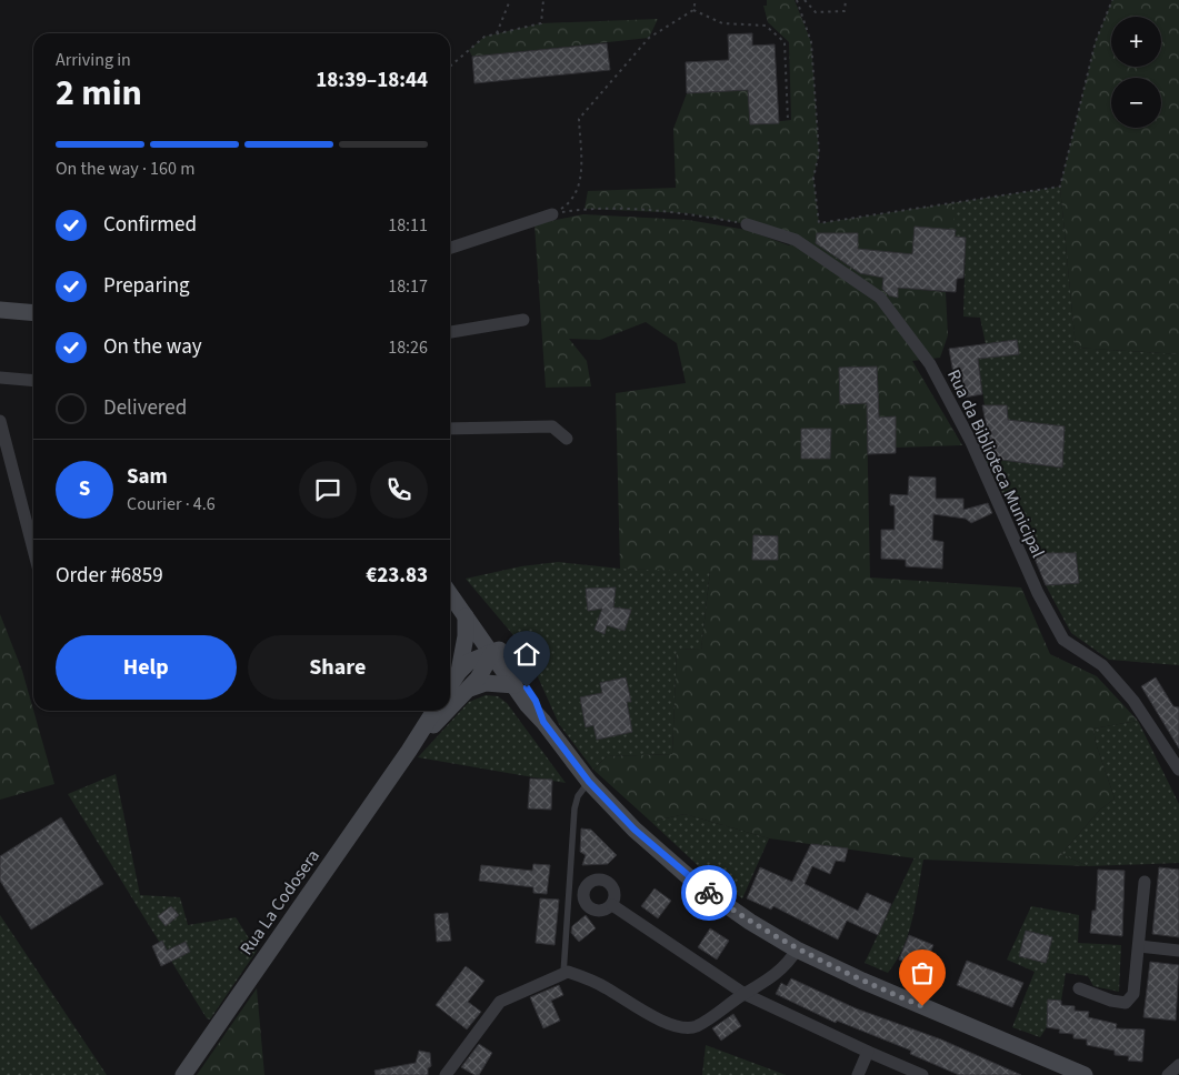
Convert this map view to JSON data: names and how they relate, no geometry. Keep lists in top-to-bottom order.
{
  "streets": {
    "street": ["Rua da Biblioteca Municipal", "Rua La Codosera"]
  },
  "page": {
    "map_buttons": ["+", "−"],
    "heading": ["2 min", "Arriving in", "18:39–18:44"],
    "panel": [
      "Sam",
      "Courier · 4.6",
      "Order #6859",
      "€23.83"
    ],
    "bar": "On the way · 160 m",
    "list": [
      ["Confirmed", "18:11"],
      ["Preparing", "18:17"],
      ["On the way", "18:26"],
      "Delivered"
    ],
    "round": "S",
    "buttons": ["Help", "Share"]
  }
}
